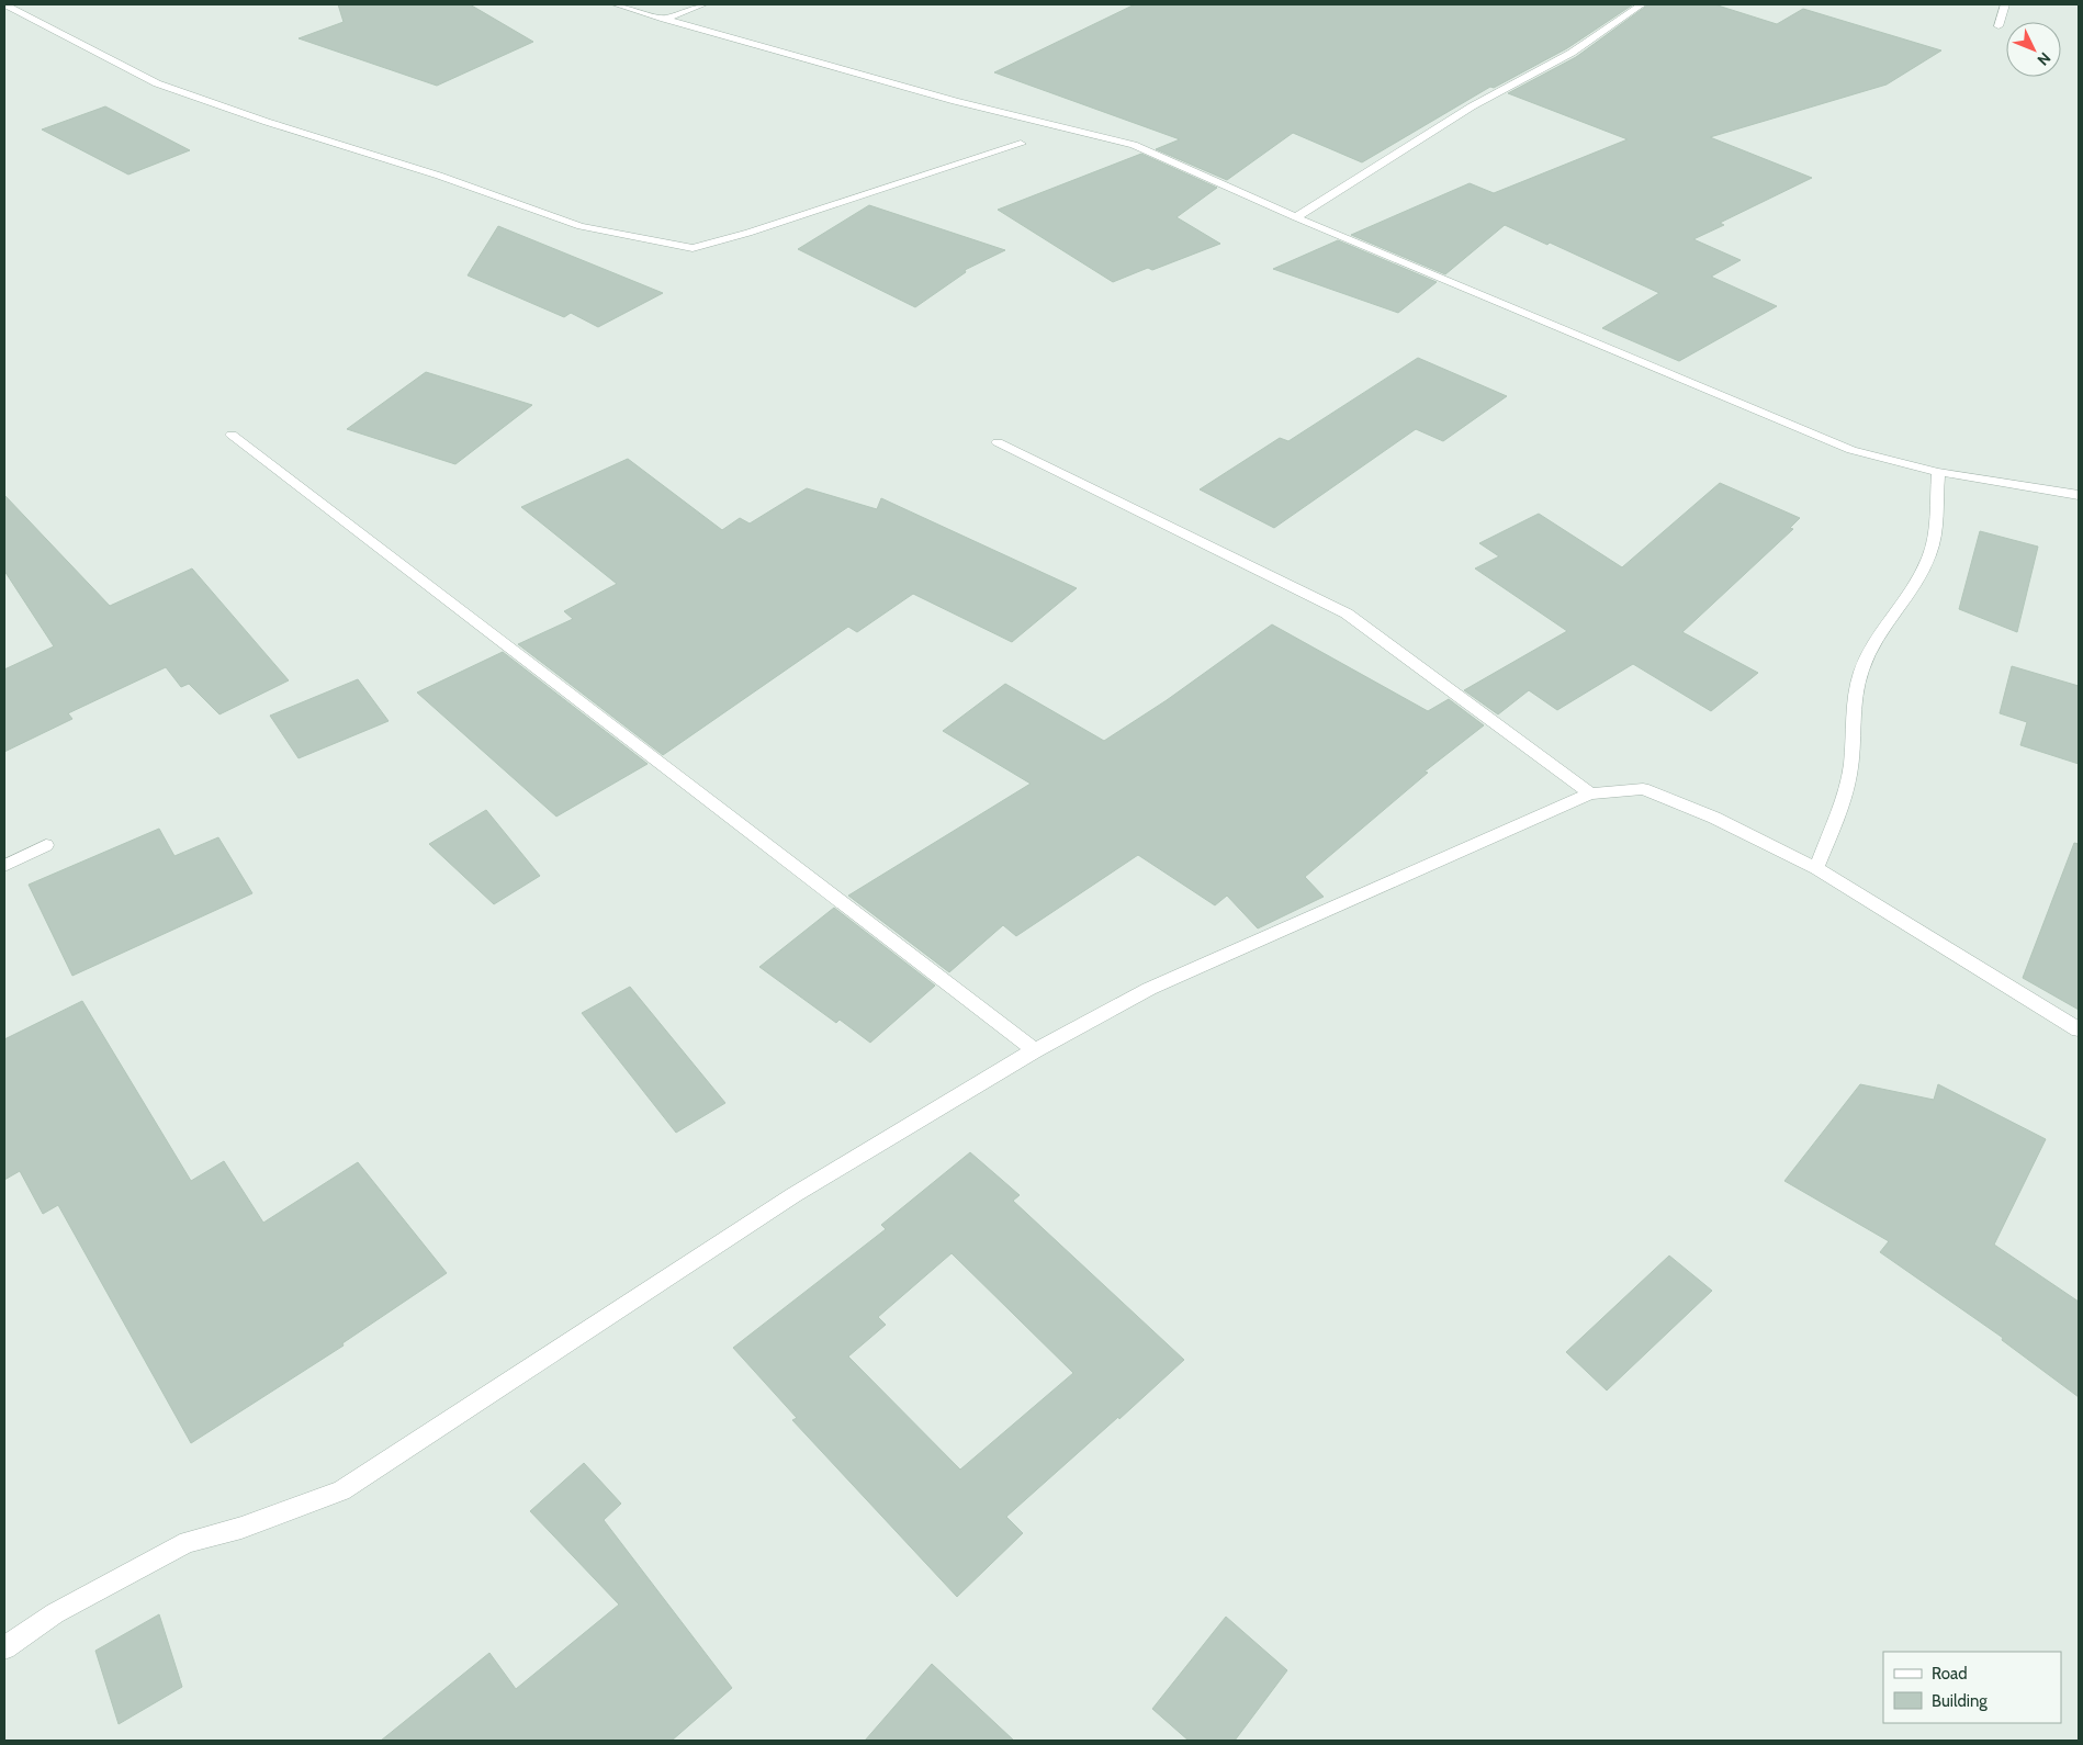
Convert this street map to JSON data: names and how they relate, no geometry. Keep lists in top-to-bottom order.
{
  "legend": ["Road", "Building"],
  "north": "bottom right"
}
